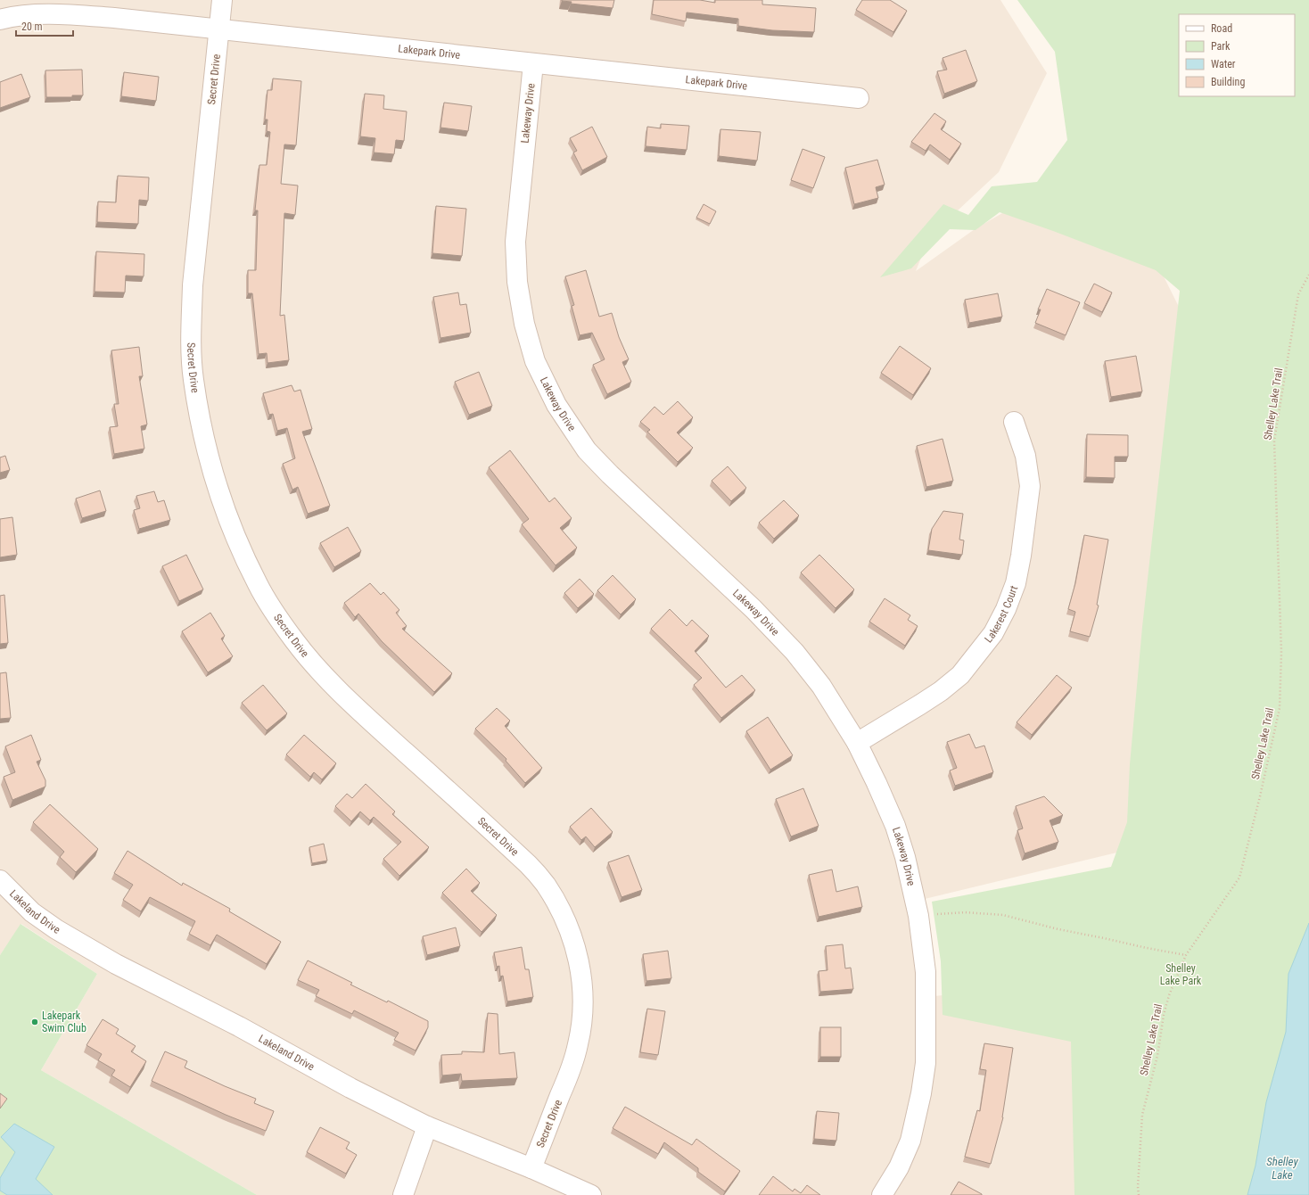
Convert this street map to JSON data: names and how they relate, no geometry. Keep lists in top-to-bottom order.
{
  "streets": {
    "street": [
      "Lakepark Drive",
      "Secret Drive",
      "Lakeway Drive",
      "Lakerest Court",
      "Lakeland Drive"
    ],
    "path": ["Shelley Lake Trail"]
  },
  "crossings": [
    ["Lakepark Drive", "Secret Drive"],
    ["Lakepark Drive", "Lakeway Drive"],
    ["Secret Drive", "Lakeland Drive"],
    ["Lakeway Drive", "Lakerest Court"]
  ],
  "water": ["Shelley Lake"],
  "parks": ["Shelley Lake Park"],
  "places": ["Lakepark Swim Club"],
  "legend": [
    "Road",
    "Park",
    "Water",
    "Building"
  ],
  "scale_bar": "20 m"
}
